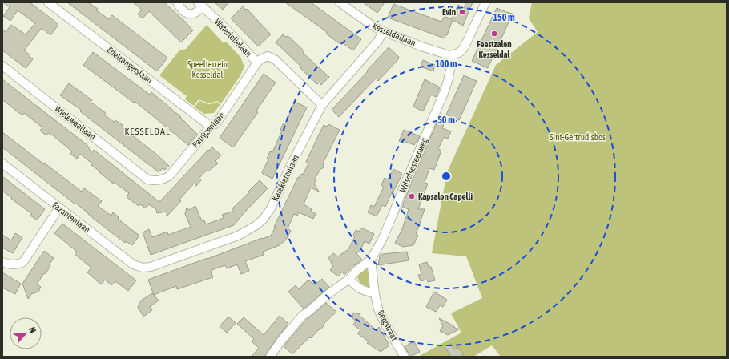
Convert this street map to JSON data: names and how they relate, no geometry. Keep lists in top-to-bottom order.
{
  "streets": {
    "street": [
      "Kesseldallaan",
      "Waterlelielaan",
      "Edelzangerslaan",
      "Wielewaallaan",
      "Patrijzenlaan",
      "Wilselsesteenweg",
      "Karekietenlaan",
      "Fazantenlaan",
      "Bergstraat"
    ]
  },
  "crossings": [
    ["Kesseldallaan", "Wilselsesteenweg"],
    ["Kesseldallaan", "Karekietenlaan"],
    ["Waterlelielaan", "Patrijzenlaan"],
    ["Waterlelielaan", "Karekietenlaan"],
    ["Edelzangerslaan", "Patrijzenlaan"],
    ["Wielewaallaan", "Patrijzenlaan"],
    ["Karekietenlaan", "Fazantenlaan"]
  ],
  "districts": ["KESSELDAL"],
  "parks": ["Speelterrein Kesseldal", "Sint-Gertrudisbos"],
  "places": ["Evin", "Feestzalen Kesseldal", "Kapsalon Capelli"],
  "north": "top right",
  "rings": ["150 m", "100 m", "50 m"]
}
